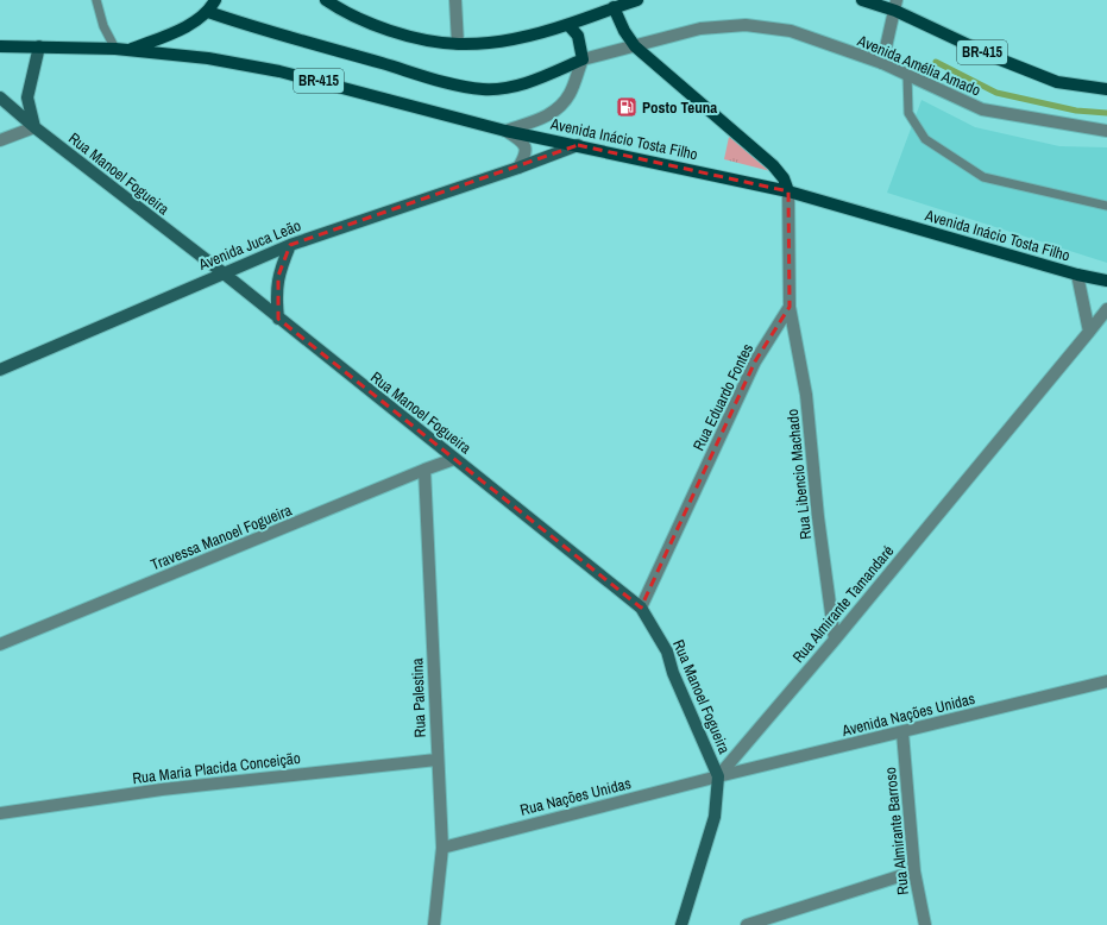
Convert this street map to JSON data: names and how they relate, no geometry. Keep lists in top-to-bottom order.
{
  "streets": {
    "main road": [
      "BR-415",
      "Avenida Inácio Tosta Filho",
      "Rua Manoel Fogueira",
      "Avenida Juca Leão"
    ],
    "street": [
      "Avenida Amélia Amado",
      "Rua Eduardo Fontes",
      "Rua Libencio Machado",
      "Travessa Manoel Fogueira",
      "Rua Almirante Tamandaré",
      "Rua Palestina",
      "Avenida Nações Unidas",
      "Rua Maria Placida Conceição",
      "Rua Nações Unidas",
      "Rua Almirante Barroso"
    ]
  },
  "crossings": [
    ["BR-415", "Avenida Inácio Tosta Filho"],
    ["Avenida Inácio Tosta Filho", "Avenida Juca Leão"],
    ["Rua Manoel Fogueira", "Avenida Juca Leão"],
    ["Rua Manoel Fogueira", "Rua Eduardo Fontes"],
    ["Rua Manoel Fogueira", "Travessa Manoel Fogueira"],
    ["Rua Manoel Fogueira", "Rua Almirante Tamandaré"],
    ["Rua Manoel Fogueira", "Avenida Nações Unidas"],
    ["Rua Manoel Fogueira", "Rua Nações Unidas"],
    ["Rua Eduardo Fontes", "Rua Libencio Machado"],
    ["Rua Libencio Machado", "Rua Almirante Tamandaré"],
    ["Travessa Manoel Fogueira", "Rua Palestina"],
    ["Rua Almirante Tamandaré", "Avenida Nações Unidas"],
    ["Rua Almirante Tamandaré", "Rua Nações Unidas"],
    ["Rua Palestina", "Rua Maria Placida Conceição"],
    ["Rua Palestina", "Rua Nações Unidas"],
    ["Avenida Nações Unidas", "Rua Nações Unidas"],
    ["Avenida Nações Unidas", "Rua Almirante Barroso"]
  ],
  "places": {
    "fuel station": ["Posto Teuna"]
  }
}
